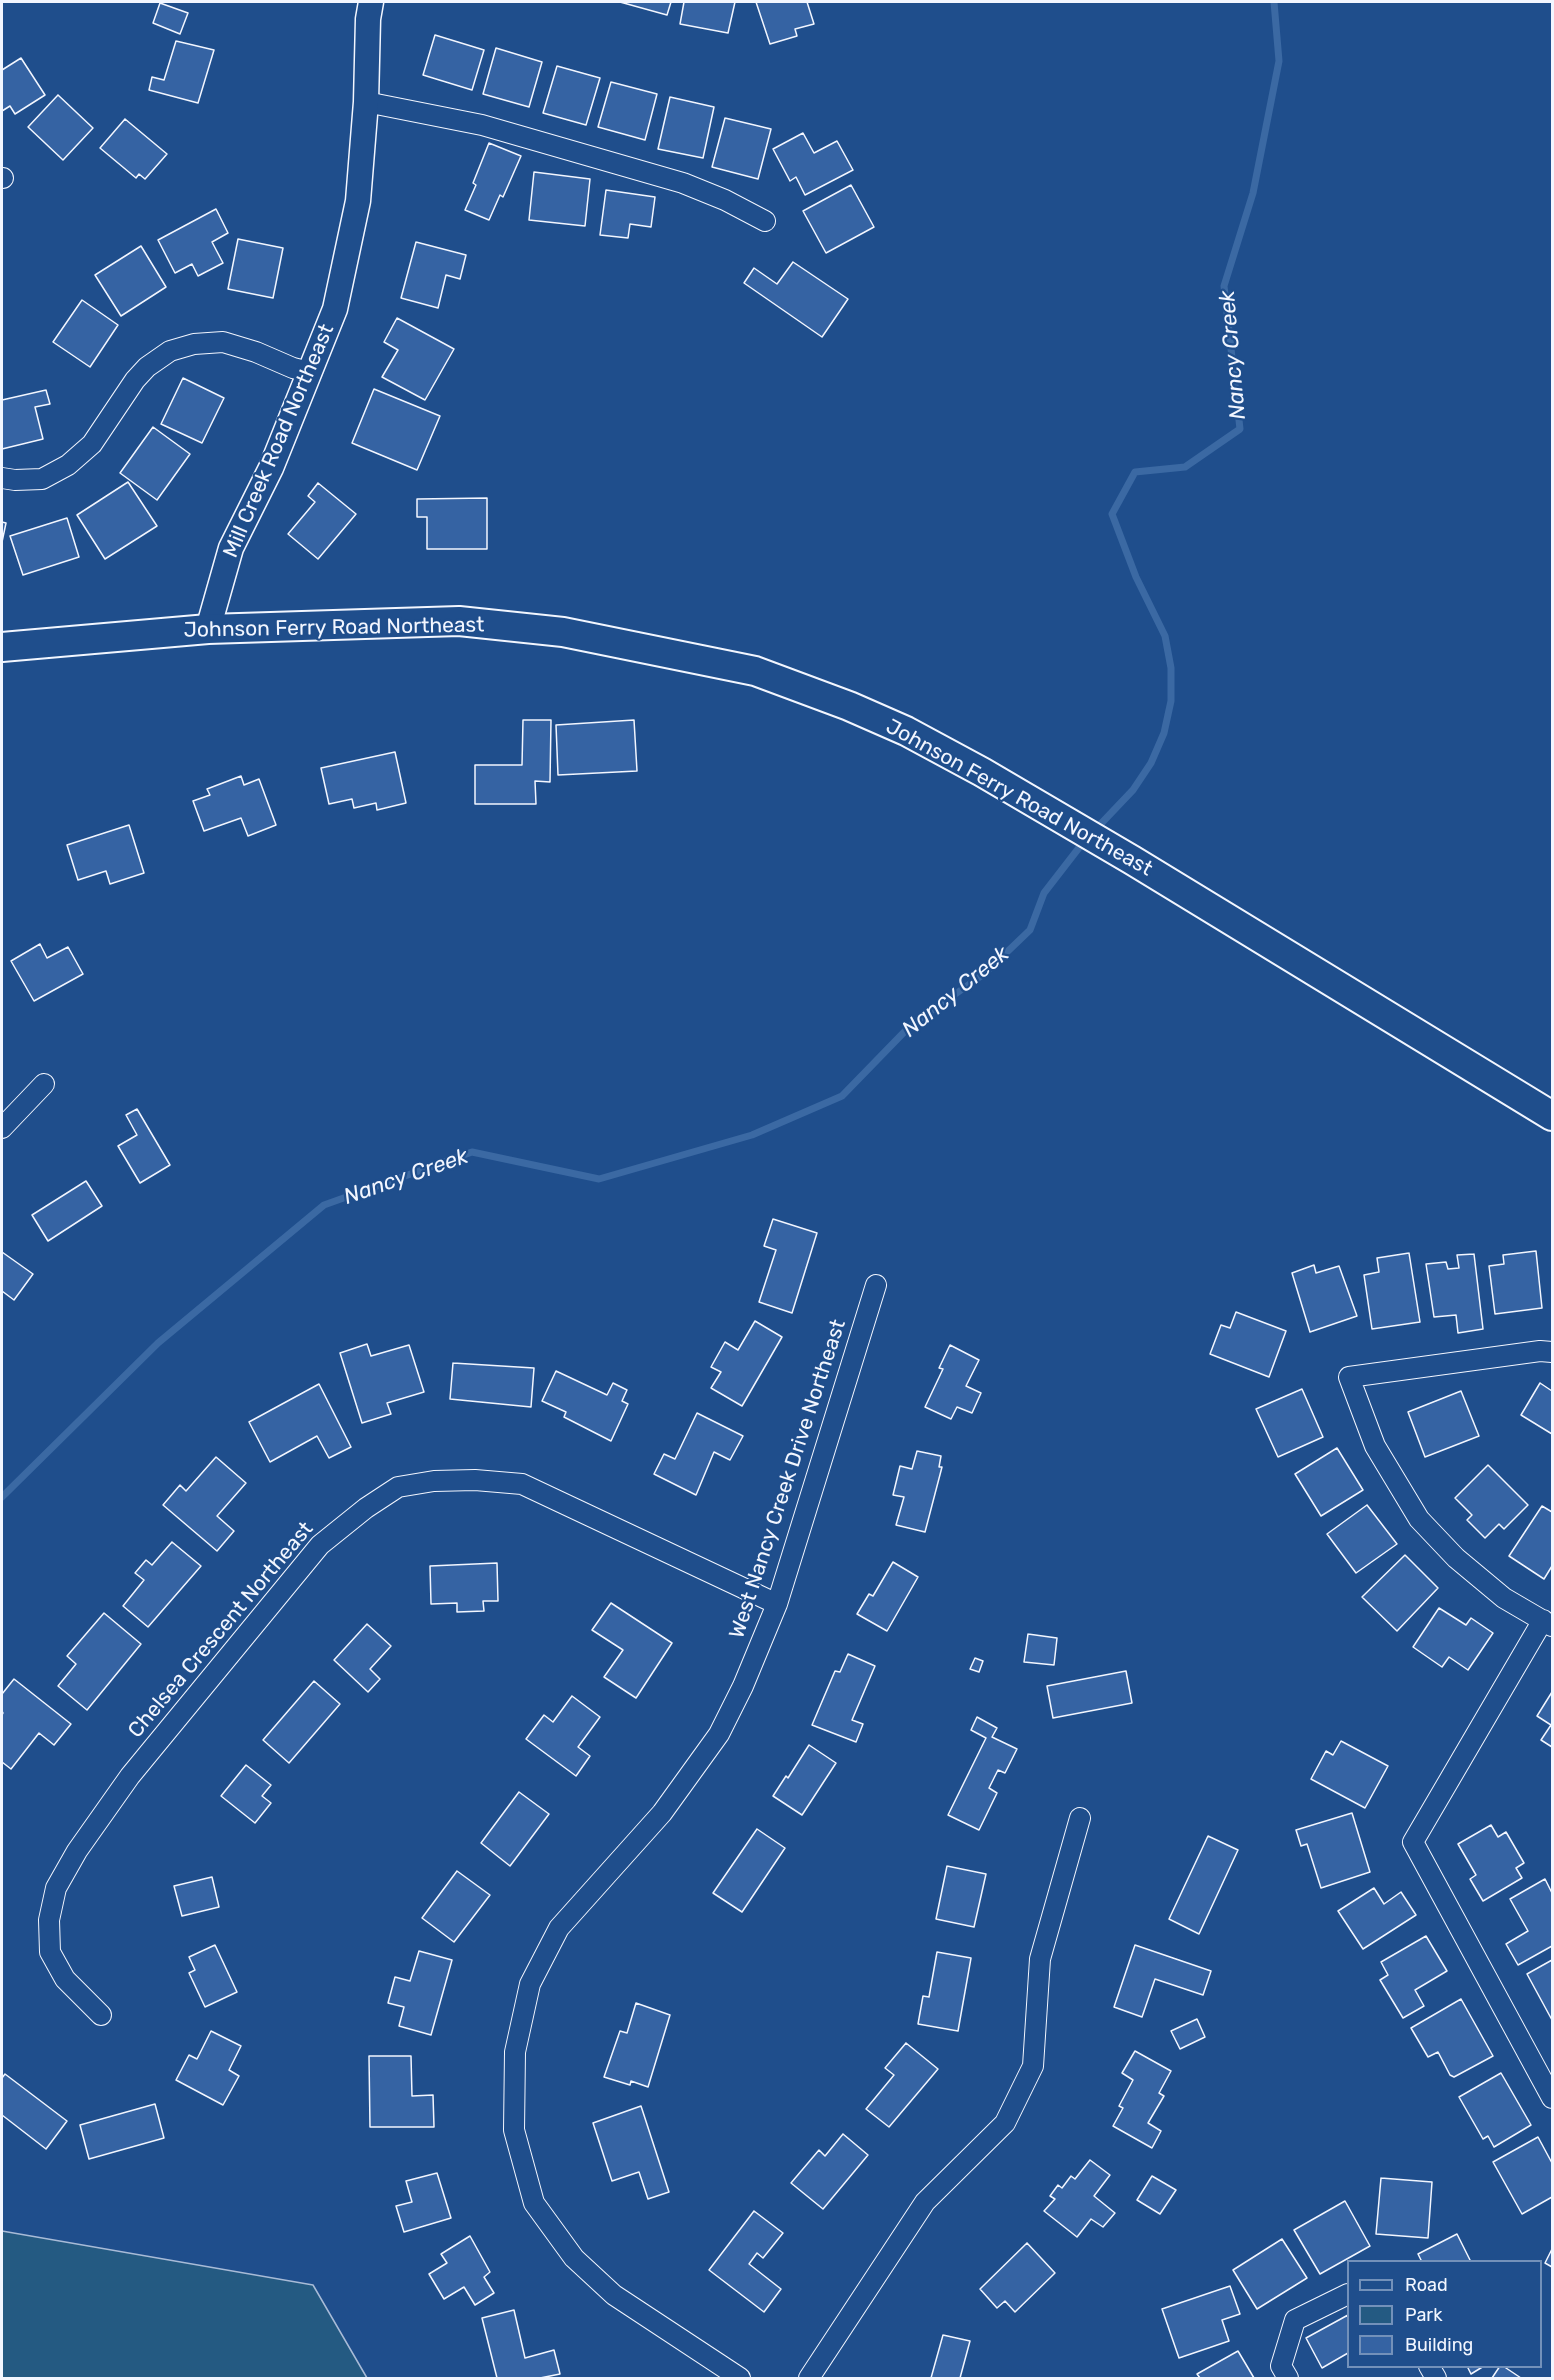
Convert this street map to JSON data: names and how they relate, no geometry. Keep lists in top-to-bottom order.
{
  "streets": {
    "main road": ["Johnson Ferry Road Northeast"],
    "street": ["Mill Creek Road Northeast", "West Nancy Creek Drive Northeast", "Chelsea Crescent Northeast"]
  },
  "crossings": [
    ["Mill Creek Road Northeast", "Johnson Ferry Road Northeast"],
    ["West Nancy Creek Drive Northeast", "Chelsea Crescent Northeast"]
  ],
  "water": ["Nancy Creek"],
  "legend": ["Road", "Park", "Building"]
}
